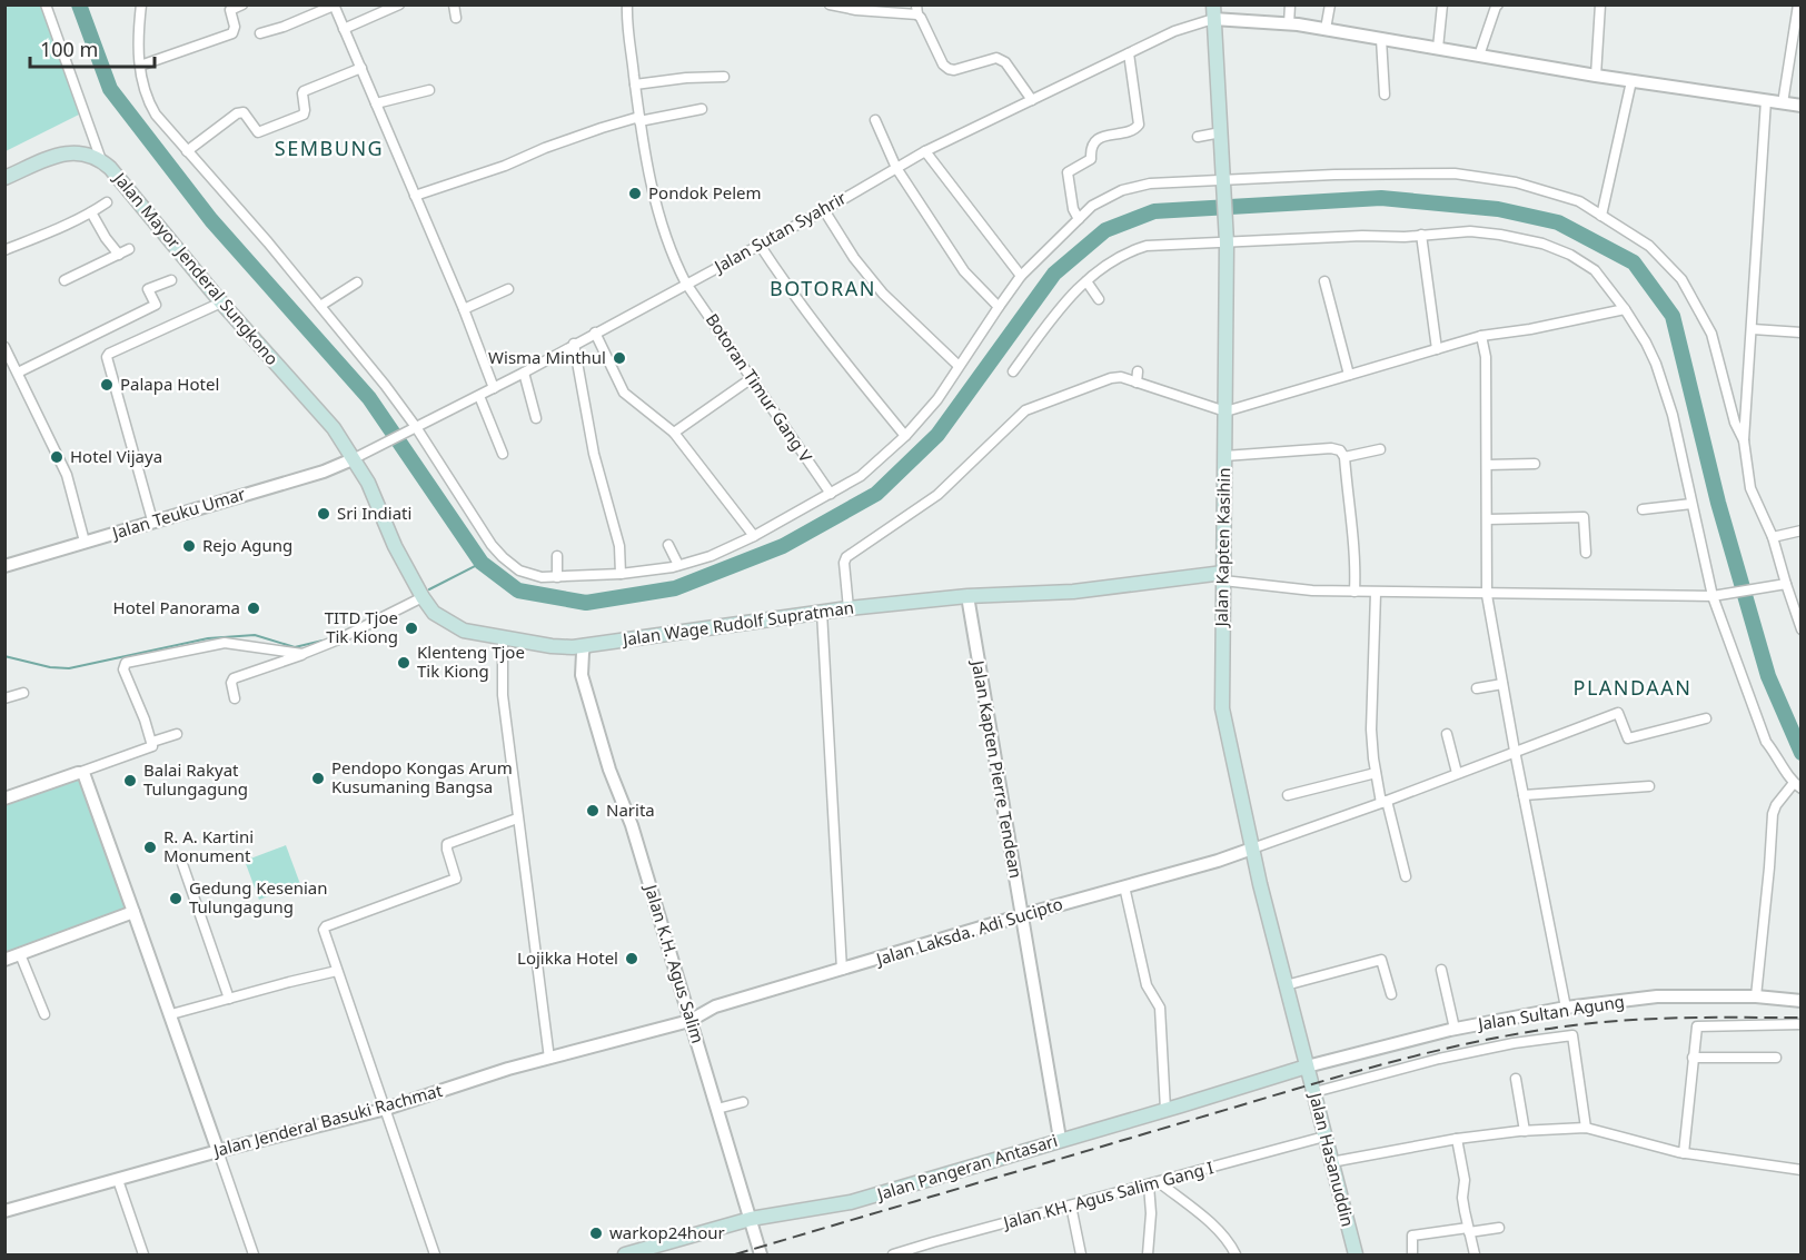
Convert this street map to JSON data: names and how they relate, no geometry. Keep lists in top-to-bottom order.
{
  "streets": {
    "main road": [
      "Jalan Mayor Jenderal Sungkono",
      "Jalan Kapten Kasihin",
      "Jalan Wage Rudolf Supratman",
      "Jalan Hasanuddin",
      "Jalan Pangeran Antasari"
    ],
    "street": [
      "Jalan Sutan Syahrir",
      "Botoran Timur Gang V",
      "Jalan Teuku Umar",
      "Jalan Kapten Pierre Tendean",
      "Jalan Laksda. Adi Sucipto",
      "Jalan K.H. Agus Salim",
      "Jalan Sultan Agung",
      "Jalan Jenderal Basuki Rachmat",
      "Jalan KH. Agus Salim Gang I"
    ]
  },
  "crossings": [
    ["Jalan Sutan Syahrir", "Jalan Mayor Jenderal Sungkono"],
    ["Jalan Sutan Syahrir", "Botoran Timur Gang V"],
    ["Jalan Sutan Syahrir", "Jalan Teuku Umar"],
    ["Jalan Sutan Syahrir", "Jalan Kapten Kasihin"],
    ["Jalan Sutan Syahrir", "Jalan Wage Rudolf Supratman"],
    ["Jalan Mayor Jenderal Sungkono", "Jalan Teuku Umar"],
    ["Jalan Mayor Jenderal Sungkono", "Jalan Wage Rudolf Supratman"],
    ["Jalan Teuku Umar", "Jalan Wage Rudolf Supratman"],
    ["Jalan Kapten Kasihin", "Jalan Wage Rudolf Supratman"],
    ["Jalan Kapten Kasihin", "Jalan Laksda. Adi Sucipto"],
    ["Jalan Kapten Kasihin", "Jalan Sultan Agung"],
    ["Jalan Kapten Kasihin", "Jalan Hasanuddin"],
    ["Jalan Kapten Kasihin", "Jalan Pangeran Antasari"],
    ["Jalan Wage Rudolf Supratman", "Jalan Kapten Pierre Tendean"],
    ["Jalan Wage Rudolf Supratman", "Jalan K.H. Agus Salim"],
    ["Jalan Kapten Pierre Tendean", "Jalan Laksda. Adi Sucipto"],
    ["Jalan Kapten Pierre Tendean", "Jalan Pangeran Antasari"],
    ["Jalan Laksda. Adi Sucipto", "Jalan K.H. Agus Salim"],
    ["Jalan Laksda. Adi Sucipto", "Jalan Jenderal Basuki Rachmat"],
    ["Jalan K.H. Agus Salim", "Jalan Jenderal Basuki Rachmat"],
    ["Jalan K.H. Agus Salim", "Jalan Pangeran Antasari"],
    ["Jalan Sultan Agung", "Jalan Hasanuddin"],
    ["Jalan Sultan Agung", "Jalan Pangeran Antasari"],
    ["Jalan Hasanuddin", "Jalan Pangeran Antasari"],
    ["Jalan Hasanuddin", "Jalan KH. Agus Salim Gang I"]
  ],
  "districts": ["SEMBUNG", "BOTORAN", "PLANDAAN"],
  "places": [
    "Pondok Pelem",
    "Wisma Minthul",
    "Palapa Hotel",
    "Hotel Vijaya",
    "Sri Indiati",
    "Rejo Agung",
    "Hotel Panorama",
    "TITD Tjoe Tik Kiong",
    "Klenteng Tjoe Tik Kiong",
    "Pendopo Kongas Arum Kusumaning Bangsa",
    "Balai Rakyat Tulungagung",
    "Narita",
    "R. A. Kartini Monument",
    "Gedung Kesenian Tulungagung",
    "Lojikka Hotel",
    "warkop24hour"
  ],
  "scale_bar": "100 m"
}
